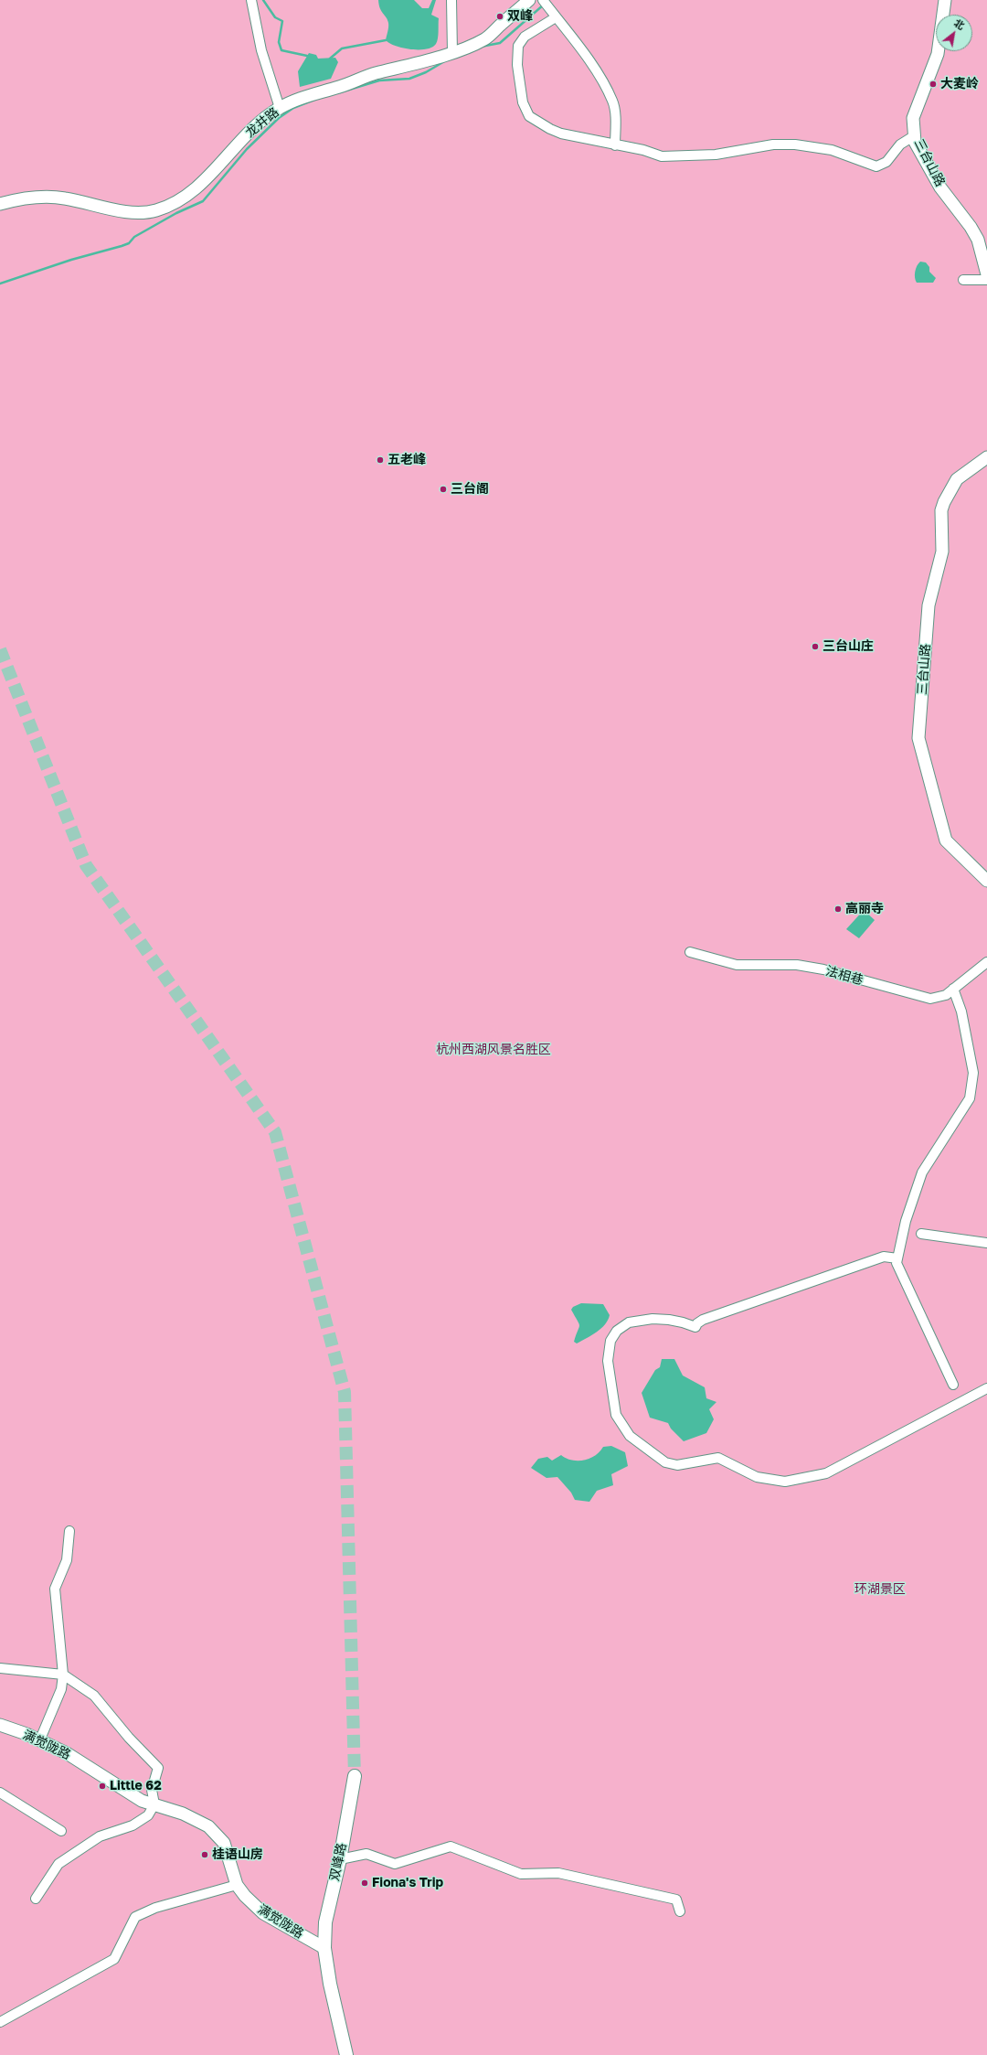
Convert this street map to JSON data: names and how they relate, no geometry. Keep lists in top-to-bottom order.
{
  "streets": {
    "main road": ["双峰路"],
    "street": [
      "龙井路",
      "三台山路",
      "法相巷",
      "满觉陇路"
    ]
  },
  "crossings": [
    ["满觉陇路", "双峰路"]
  ],
  "parks": ["杭州西湖风景名胜区", "环湖景区"],
  "places": [
    "双峰",
    "大麦岭",
    "五老峰",
    "三台阁",
    "三台山庄",
    "高丽寺",
    "Little 62",
    "桂语山房",
    "Fiona's Trip"
  ],
  "north": "top right"
}
